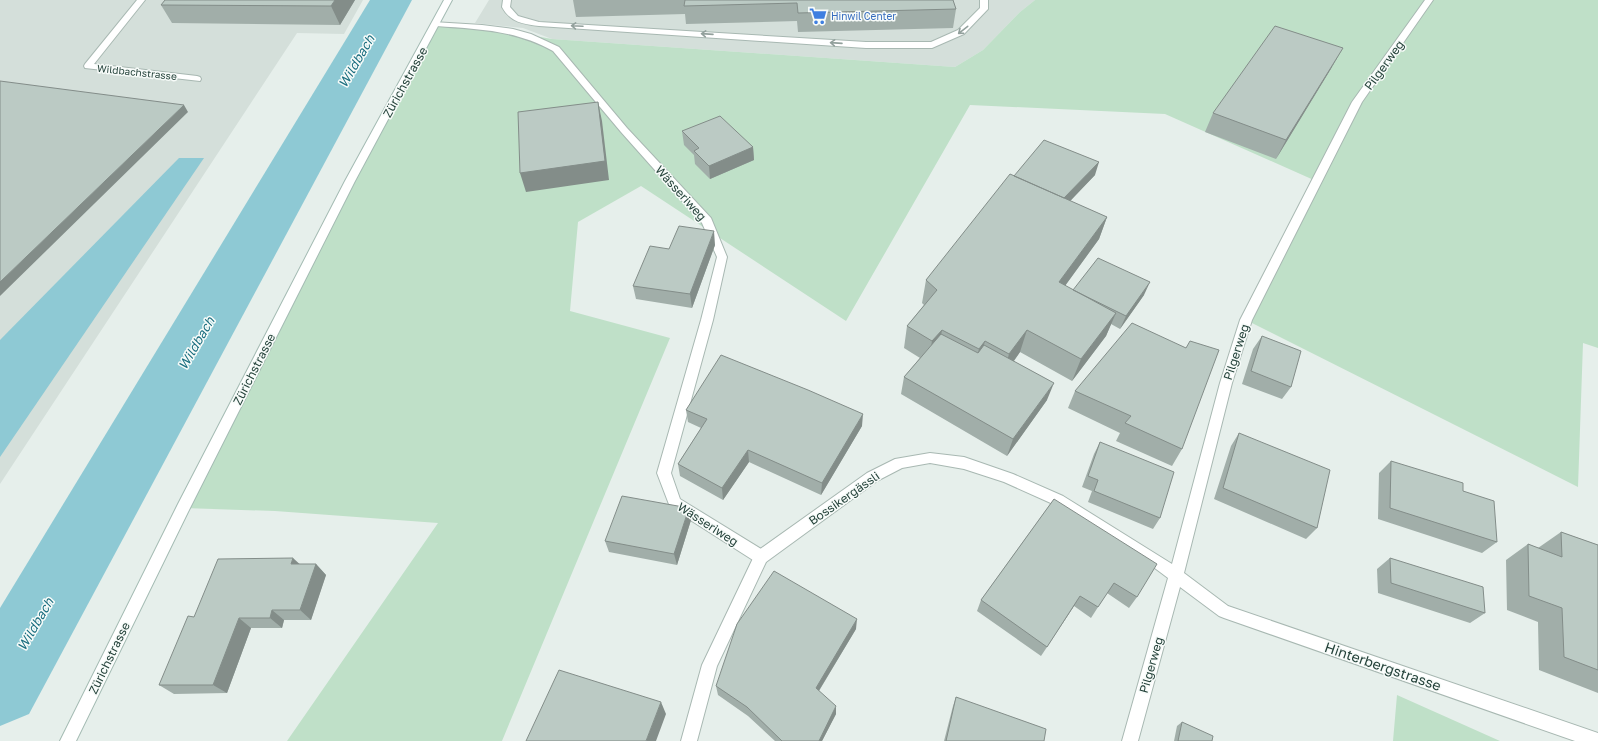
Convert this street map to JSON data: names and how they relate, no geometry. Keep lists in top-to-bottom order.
{
  "streets": {
    "street": [
      "Pilgerweg",
      "Wildbachstrasse",
      "Zürichstrasse",
      "Wässeriweg",
      "Bossikergässli",
      "Hinterbergstrasse"
    ]
  },
  "crossings": [
    ["Pilgerweg", "Bossikergässli"],
    ["Pilgerweg", "Hinterbergstrasse"],
    ["Zürichstrasse", "Wässeriweg"],
    ["Wässeriweg", "Bossikergässli"],
    ["Bossikergässli", "Hinterbergstrasse"]
  ],
  "water": ["Wildbach"],
  "places": {
    "supermarket": ["Hinwil Center"]
  }
}
